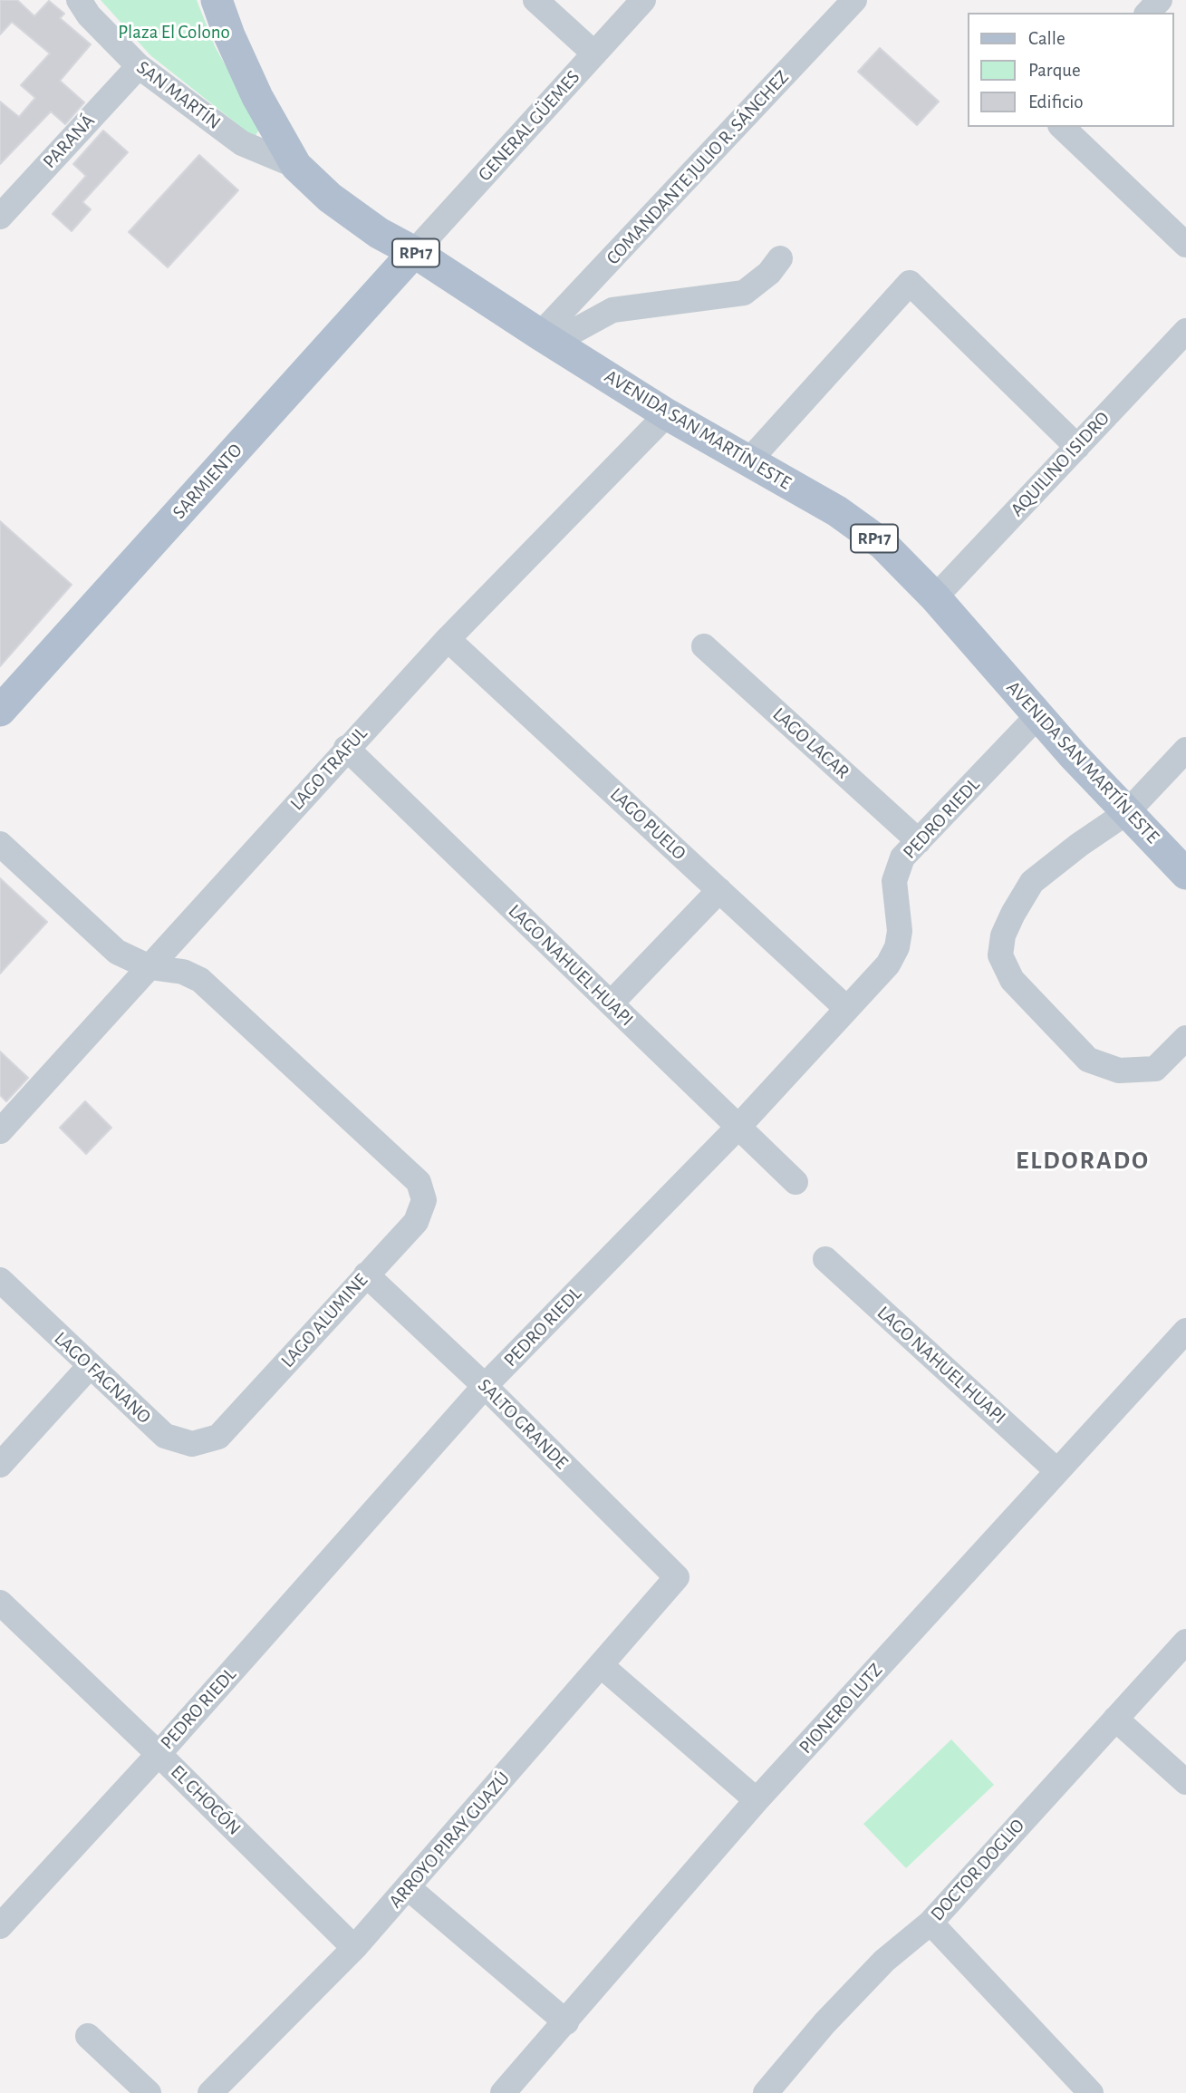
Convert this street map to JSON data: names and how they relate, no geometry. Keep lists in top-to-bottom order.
{
  "streets": {
    "main road": ["RP17", "AVENIDA SAN MARTÍN ESTE", "SARMIENTO"],
    "street": [
      "SAN MARTÍN",
      "GENERAL GÜEMES",
      "PARANÁ",
      "COMANDANTE JULIO R. SÁNCHEZ",
      "AQUILINO ISIDRO",
      "LAGO LACAR",
      "LAGO TRAFUL",
      "PEDRO RIEDL",
      "LAGO PUELO",
      "LAGO NAHUEL HUAPI",
      "LAGO ALUMINE",
      "LAGO FAGNANO",
      "SALTO GRANDE",
      "PIONERO LUTZ",
      "EL CHOCÓN",
      "ARROYO PIRAY GUAZÚ",
      "DOCTOR DOGLIO"
    ]
  },
  "crossings": [
    ["SAN MARTÍN", "PARANÁ"],
    ["SAN MARTÍN", "AVENIDA SAN MARTÍN ESTE"],
    ["GENERAL GÜEMES", "AVENIDA SAN MARTÍN ESTE"],
    ["GENERAL GÜEMES", "SARMIENTO"],
    ["COMANDANTE JULIO R. SÁNCHEZ", "AVENIDA SAN MARTÍN ESTE"],
    ["AVENIDA SAN MARTÍN ESTE", "AQUILINO ISIDRO"],
    ["AVENIDA SAN MARTÍN ESTE", "SARMIENTO"],
    ["AVENIDA SAN MARTÍN ESTE", "LAGO TRAFUL"],
    ["AVENIDA SAN MARTÍN ESTE", "PEDRO RIEDL"],
    ["LAGO LACAR", "PEDRO RIEDL"],
    ["LAGO TRAFUL", "LAGO PUELO"],
    ["LAGO TRAFUL", "LAGO NAHUEL HUAPI"],
    ["LAGO TRAFUL", "LAGO ALUMINE"],
    ["PEDRO RIEDL", "LAGO PUELO"],
    ["PEDRO RIEDL", "LAGO NAHUEL HUAPI"],
    ["PEDRO RIEDL", "SALTO GRANDE"],
    ["PEDRO RIEDL", "EL CHOCÓN"],
    ["LAGO NAHUEL HUAPI", "PIONERO LUTZ"],
    ["LAGO ALUMINE", "LAGO FAGNANO"],
    ["LAGO ALUMINE", "SALTO GRANDE"],
    ["SALTO GRANDE", "ARROYO PIRAY GUAZÚ"],
    ["EL CHOCÓN", "ARROYO PIRAY GUAZÚ"]
  ],
  "districts": ["ELDORADO"],
  "parks": ["Plaza El Colono"],
  "legend": ["Calle", "Parque", "Edificio"]
}
